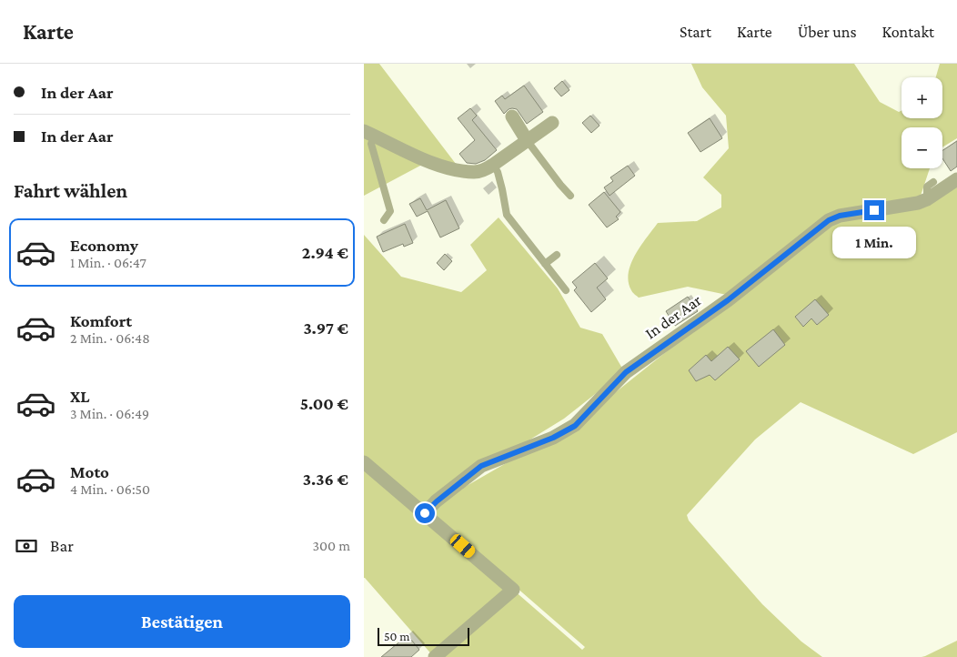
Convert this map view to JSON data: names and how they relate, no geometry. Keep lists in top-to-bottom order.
{
  "streets": {
    "street": ["In der Aar"]
  },
  "scale_bar": "50 m",
  "page": {
    "header": "Karte",
    "nav": [
      "Start",
      "Karte",
      "Über uns",
      "Kontakt"
    ],
    "banner": ["In der Aar", "In der Aar"],
    "map_buttons": ["+", "−"],
    "heading": "Fahrt wählen",
    "list": [
      {
        "name": "Economy",
        "note": "1 Min. · 06:47",
        "value": "2.94 €"
      },
      {
        "name": "Komfort",
        "note": "2 Min. · 06:48",
        "value": "3.97 €"
      },
      {
        "name": "XL",
        "note": "3 Min. · 06:49",
        "value": "5.00 €"
      },
      {
        "name": "Moto",
        "note": "4 Min. · 06:50",
        "value": "3.36 €"
      }
    ],
    "bubble": "1 Min.",
    "pay": ["Bar", "300 m"],
    "buttons": "Bestätigen",
    "scale": "50 m"
  }
}
